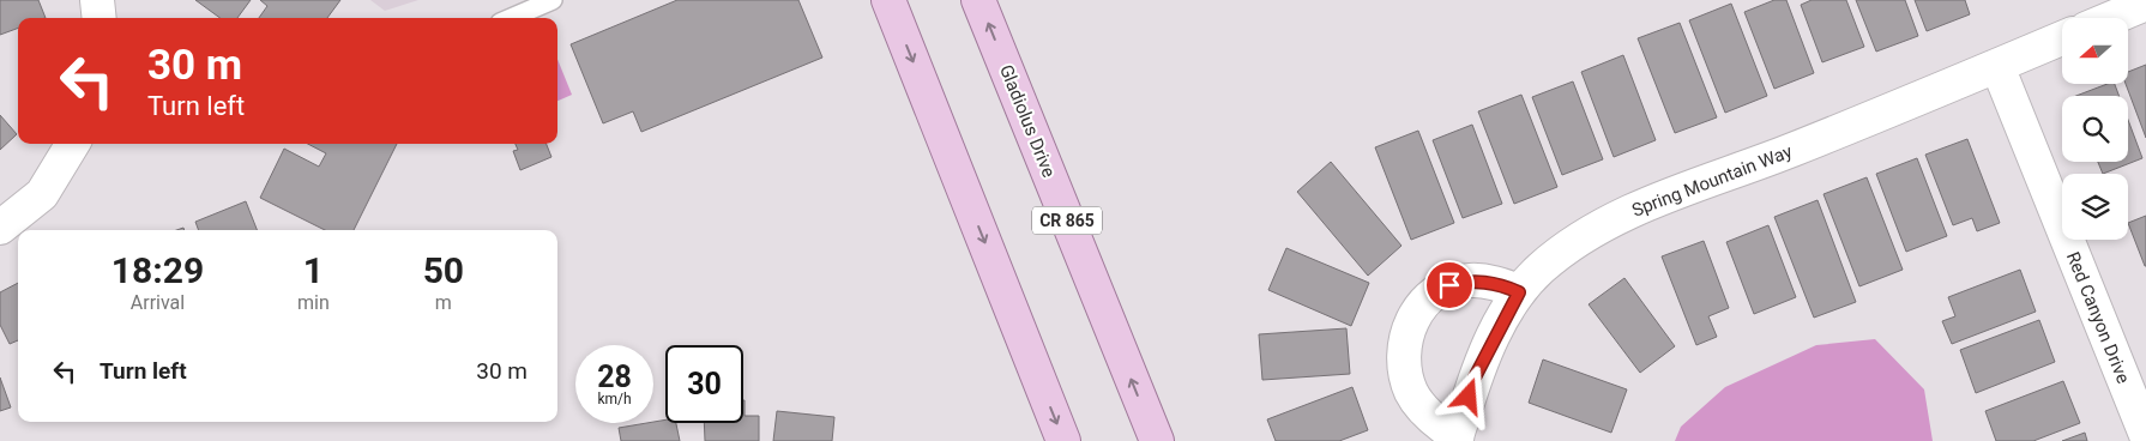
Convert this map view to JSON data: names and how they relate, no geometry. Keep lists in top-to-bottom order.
{
  "streets": {
    "main road": ["Gladiolus Drive", "CR 865"],
    "street": ["Spring Mountain Way", "Red Canyon Drive"]
  },
  "crossings": [
    ["Spring Mountain Way", "Red Canyon Drive"]
  ],
  "north": "left",
  "page": {
    "turn": ["30 m", "Turn left"],
    "eta": [
      "18:29",
      "Arrival",
      "1",
      "min",
      "50",
      "m"
    ],
    "list": [
      {
        "name": "Turn left",
        "value": "30 m"
      }
    ],
    "speed": "28 km/h",
    "limit": "30"
  }
}
